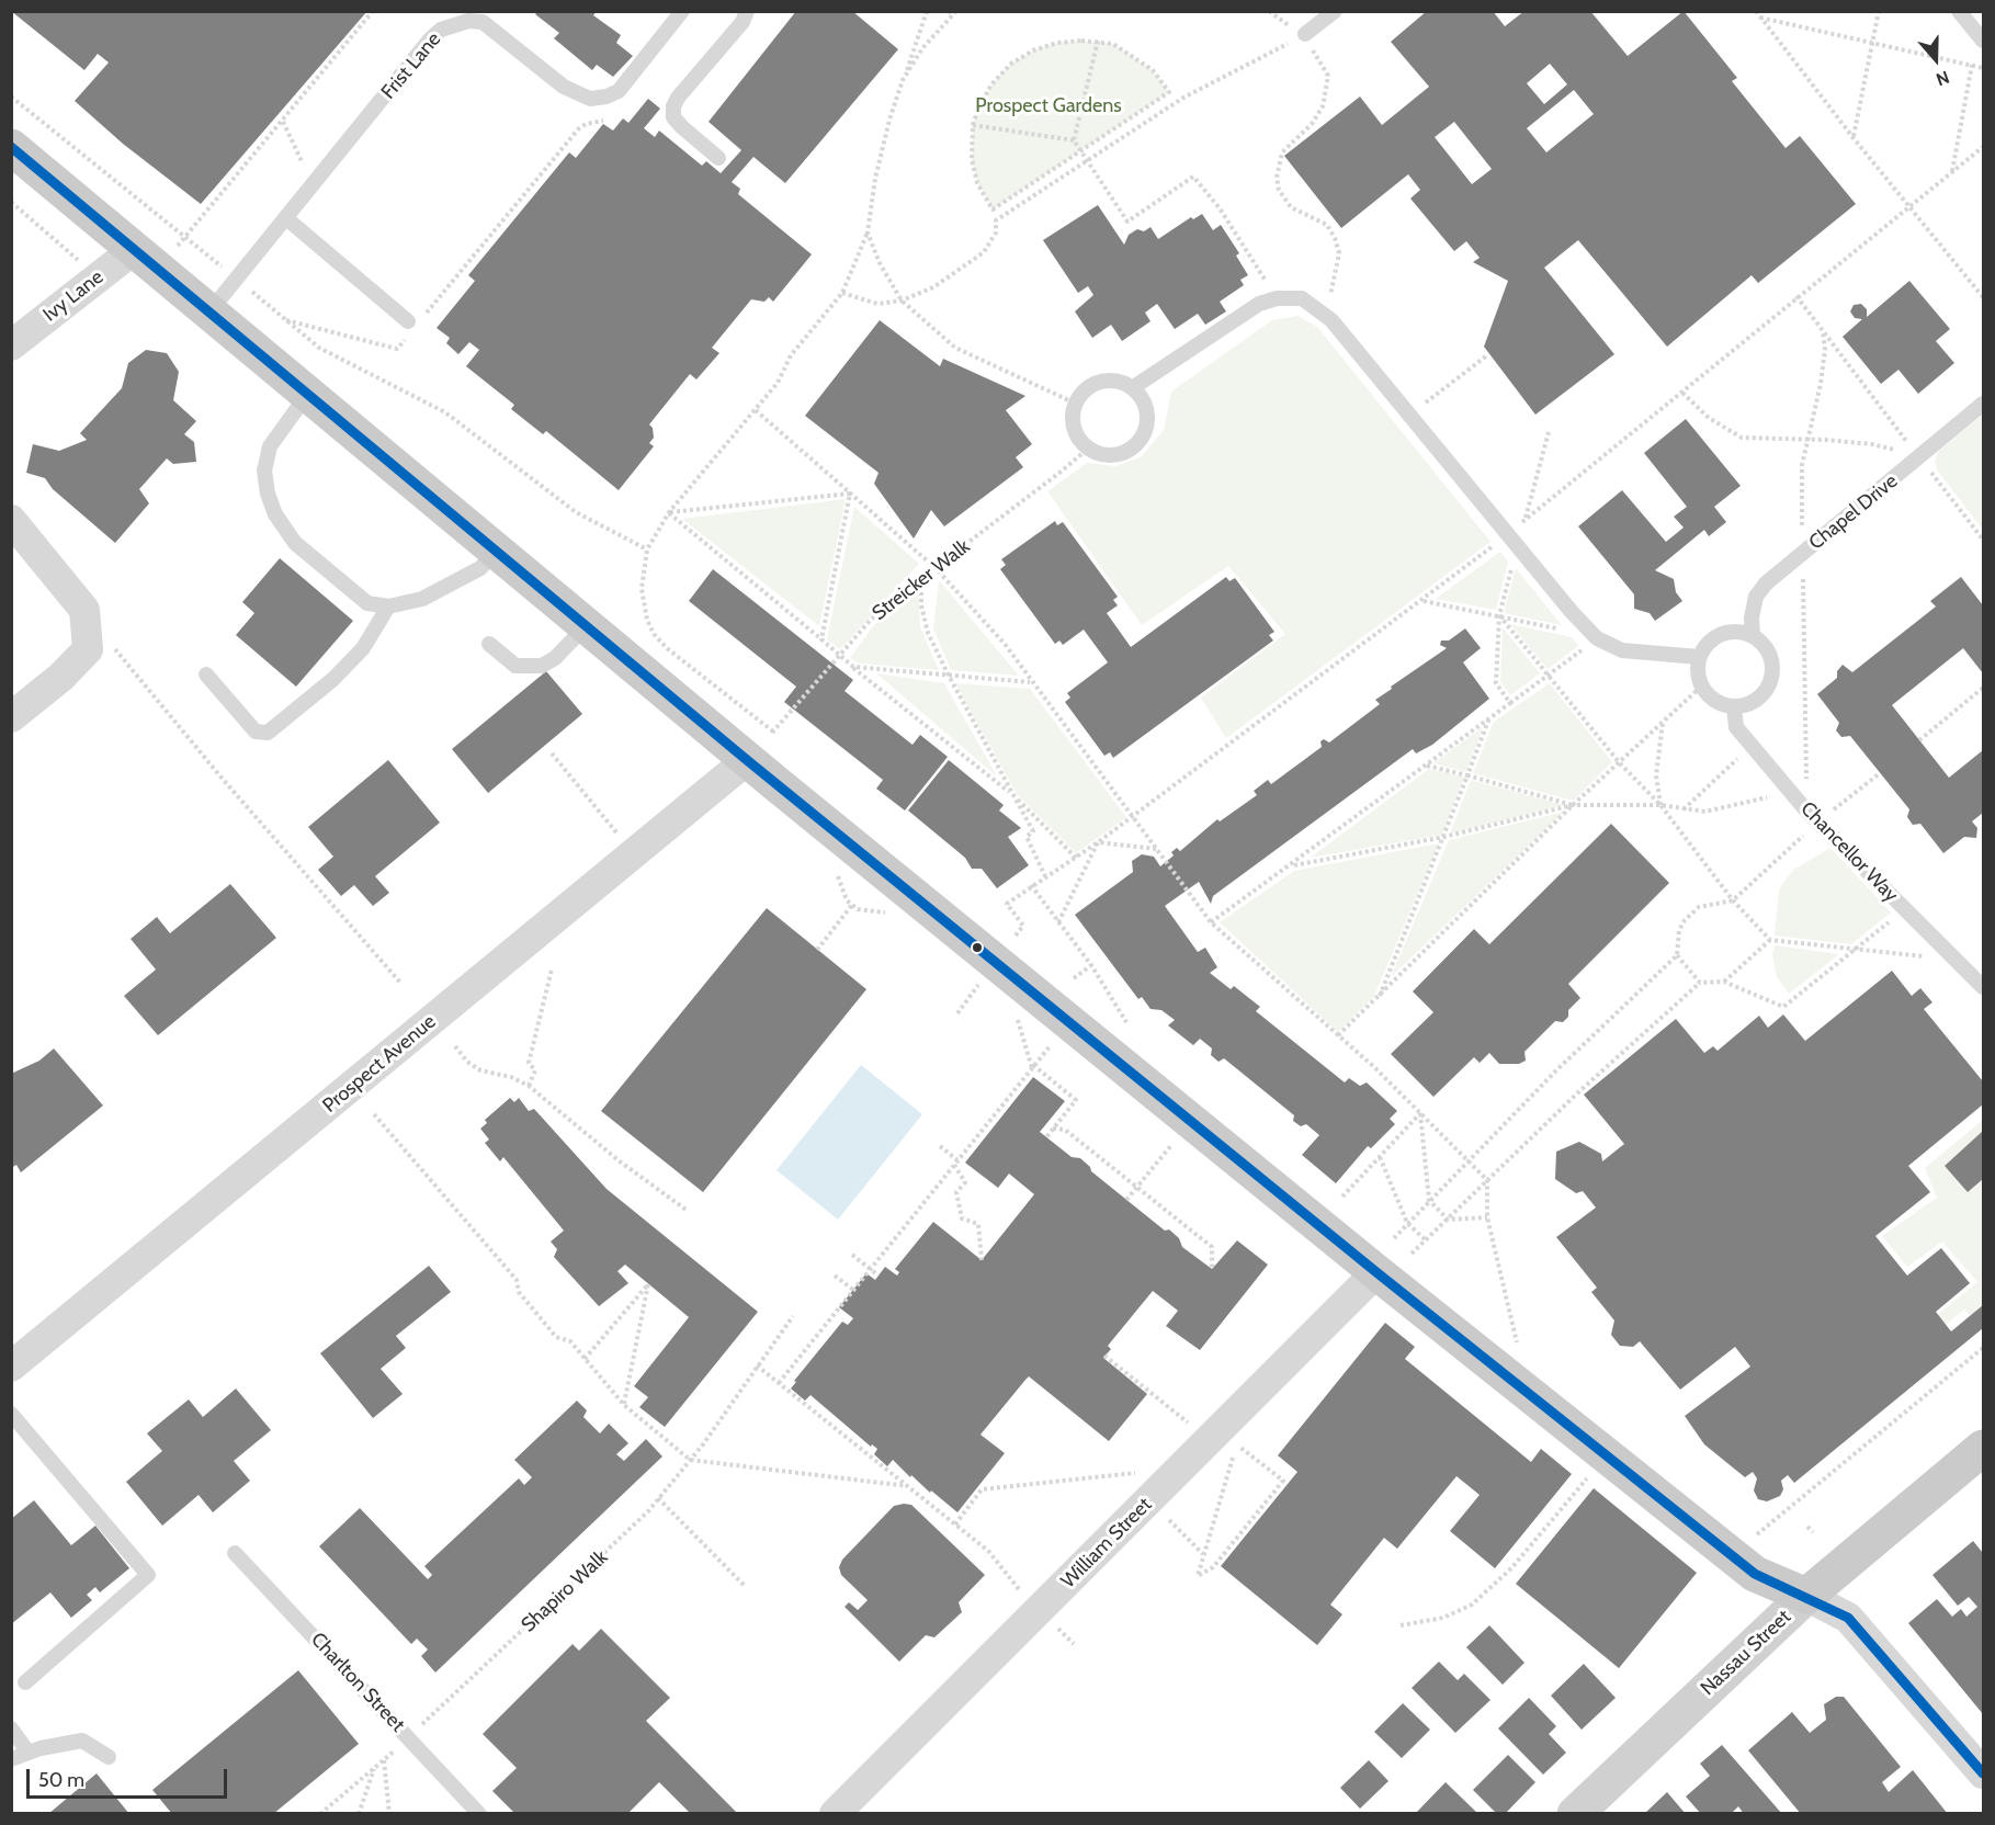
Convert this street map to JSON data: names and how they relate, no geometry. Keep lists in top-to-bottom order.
{
  "streets": {
    "main road": ["Nassau Street"],
    "street": ["Ivy Lane", "Prospect Avenue", "William Street"],
    "lane": [
      "Frist Lane",
      "Chapel Drive",
      "Chancellor Way",
      "Charlton Street"
    ],
    "path": ["Streicker Walk", "Shapiro Walk"]
  },
  "crossings": [
    ["Chapel Drive", "Chancellor Way"],
    ["Shapiro Walk", "Charlton Street"]
  ],
  "parks": ["Prospect Gardens"],
  "scale_bar": "50 m",
  "north": "bottom"
}
